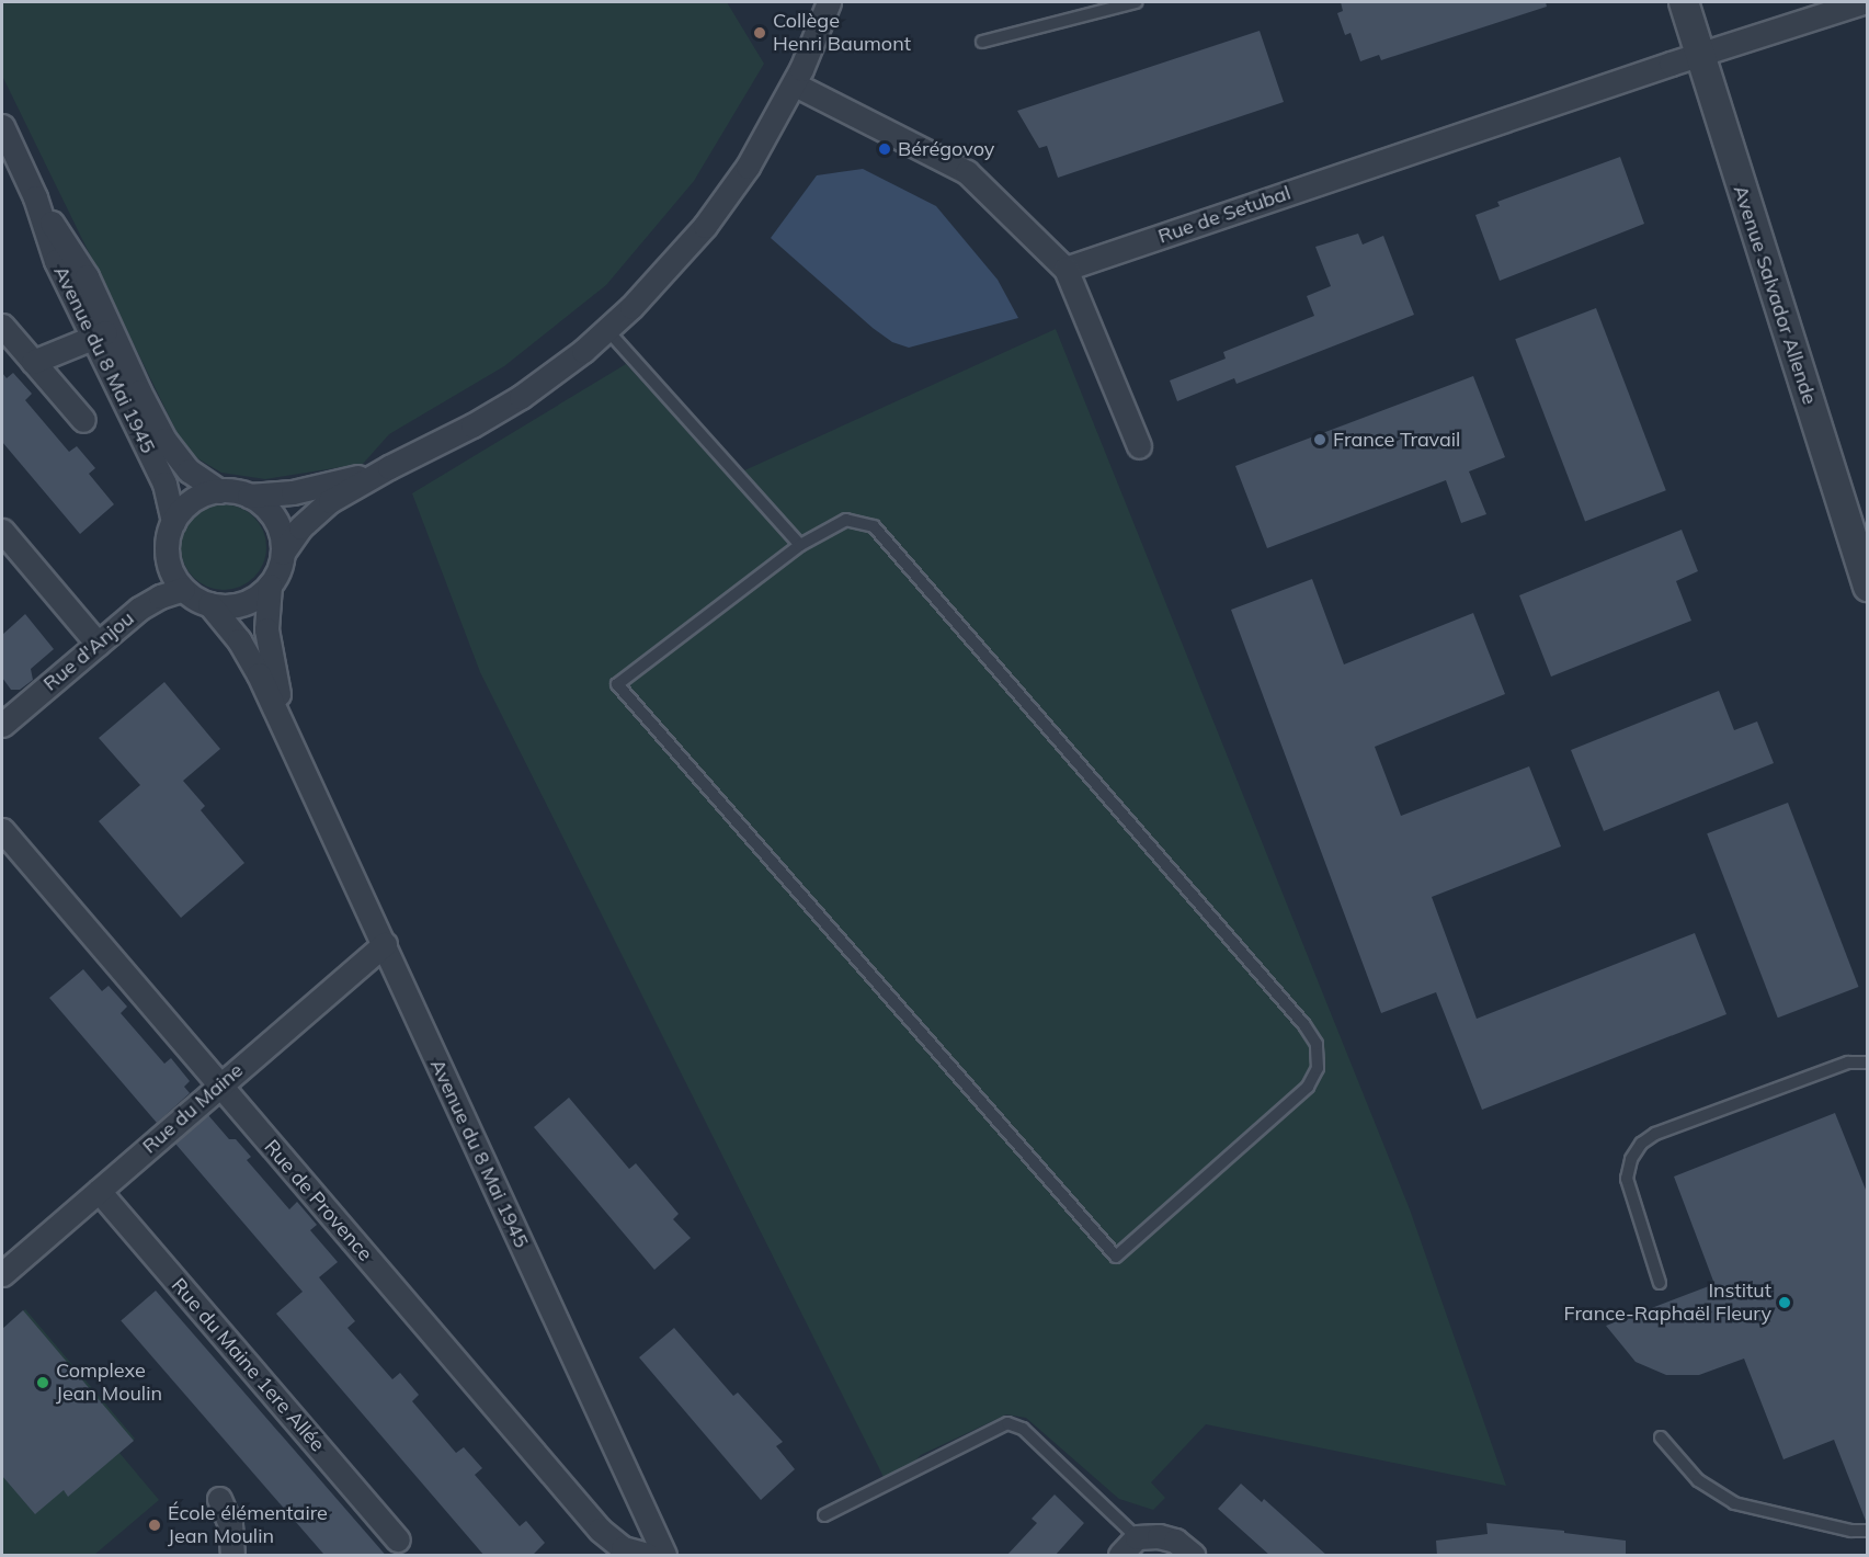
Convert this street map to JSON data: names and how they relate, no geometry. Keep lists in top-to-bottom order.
{
  "streets": {
    "street": [
      "Rue de Setubal",
      "Avenue Salvador Allende",
      "Avenue du 8 Mai 1945",
      "Rue d'Anjou",
      "Rue du Maine",
      "Rue de Provence",
      "Rue du Maine 1ere Allée"
    ]
  },
  "crossings": [
    ["Rue de Setubal", "Avenue Salvador Allende"],
    ["Avenue du 8 Mai 1945", "Rue d'Anjou"],
    ["Avenue du 8 Mai 1945", "Rue du Maine"],
    ["Rue du Maine", "Rue de Provence"],
    ["Rue du Maine", "Rue du Maine 1ere Allée"]
  ],
  "places": [
    "Collège Henri Baumont",
    "Bérégovoy",
    "France Travail",
    "Institut France-Raphaël Fleury",
    "Complexe Jean Moulin",
    "École élémentaire Jean Moulin"
  ]
}
